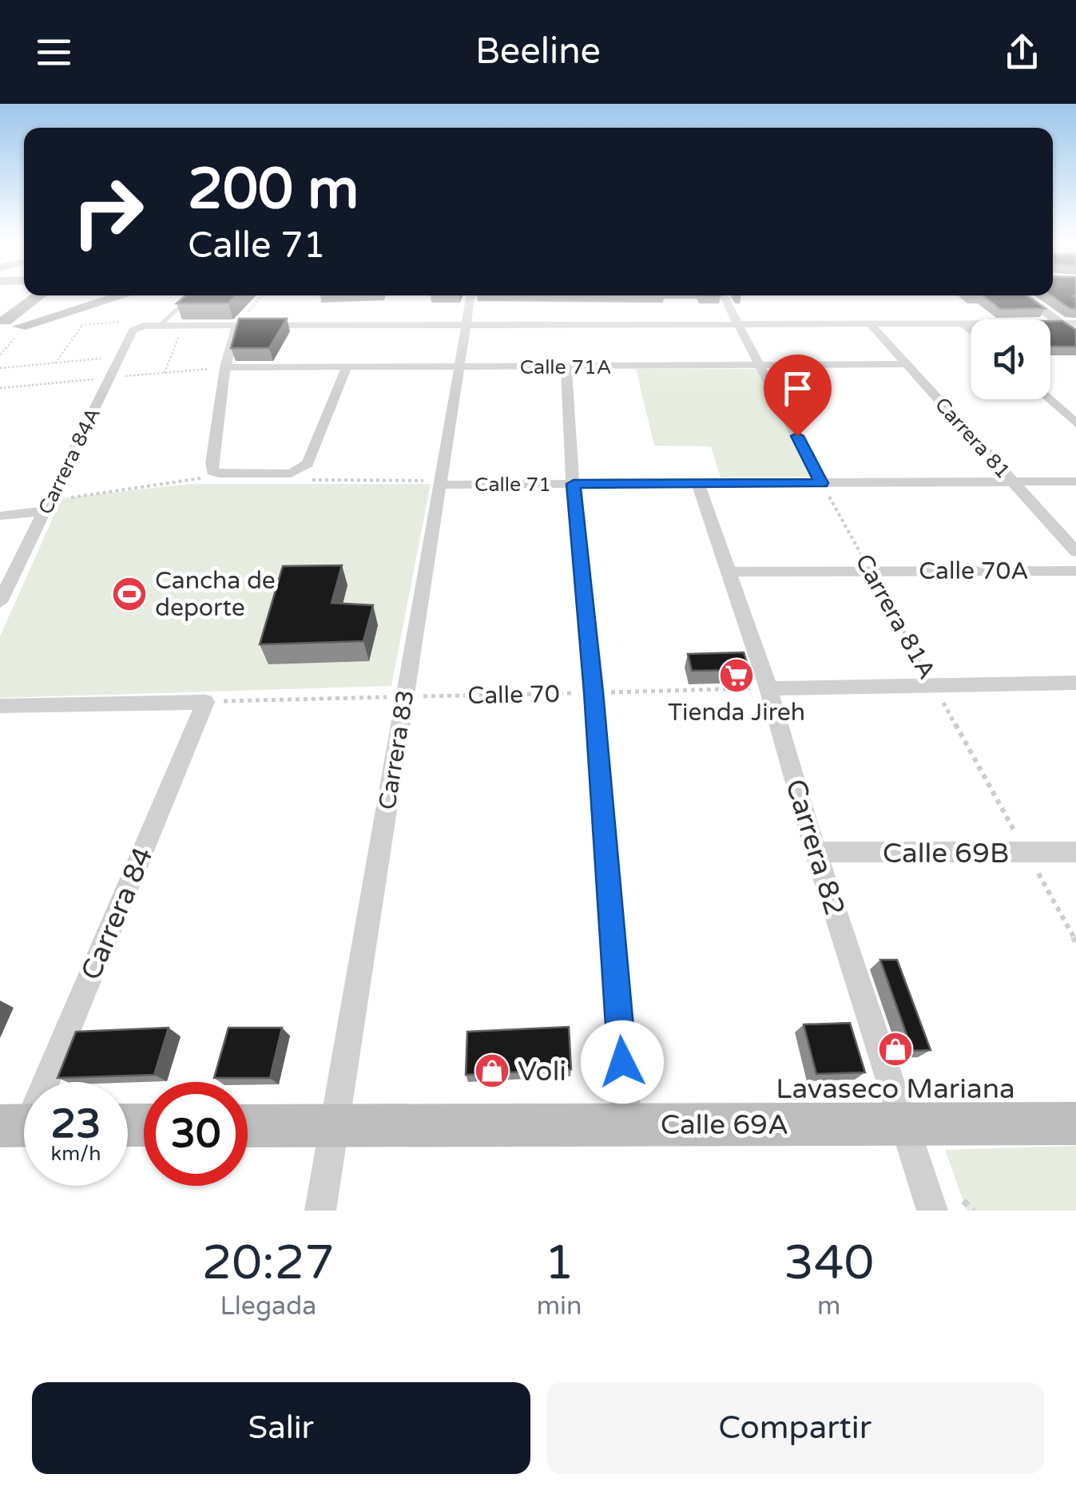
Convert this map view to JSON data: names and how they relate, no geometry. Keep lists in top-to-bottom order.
{
  "streets": {
    "street": [
      "Calle 71A",
      "Carrera 81",
      "Carrera 84A",
      "Calle 71",
      "Calle 70A",
      "Carrera 83",
      "Carrera 82",
      "Calle 69B",
      "Carrera 84",
      "Calle 69A"
    ],
    "path": ["Carrera 81A", "Calle 70"]
  },
  "crossings": [
    ["Calle 71A", "Carrera 81"],
    ["Calle 71A", "Carrera 83"],
    ["Carrera 81", "Calle 71"],
    ["Calle 71", "Carrera 81A"],
    ["Calle 71", "Carrera 83"],
    ["Calle 71", "Carrera 82"],
    ["Calle 70A", "Carrera 81A"],
    ["Calle 70A", "Carrera 82"],
    ["Carrera 81A", "Calle 69B"],
    ["Calle 70", "Carrera 83"],
    ["Calle 70", "Carrera 82"],
    ["Calle 70", "Carrera 84"],
    ["Carrera 83", "Calle 69A"],
    ["Carrera 82", "Calle 69B"],
    ["Carrera 82", "Calle 69A"]
  ],
  "places": {
    "sports": ["Cancha de deporte"],
    "supermarket": ["Tienda Jireh"],
    "shop": ["Lavaseco Mariana", "Voli"]
  },
  "page": {
    "header": "Beeline",
    "turn": ["200 m", "Calle 71"],
    "speed": "23 km/h",
    "limit": "30",
    "eta": [
      "20:27",
      "Llegada",
      "1",
      "min",
      "340",
      "m"
    ],
    "buttons": ["Salir", "Compartir"]
  }
}
